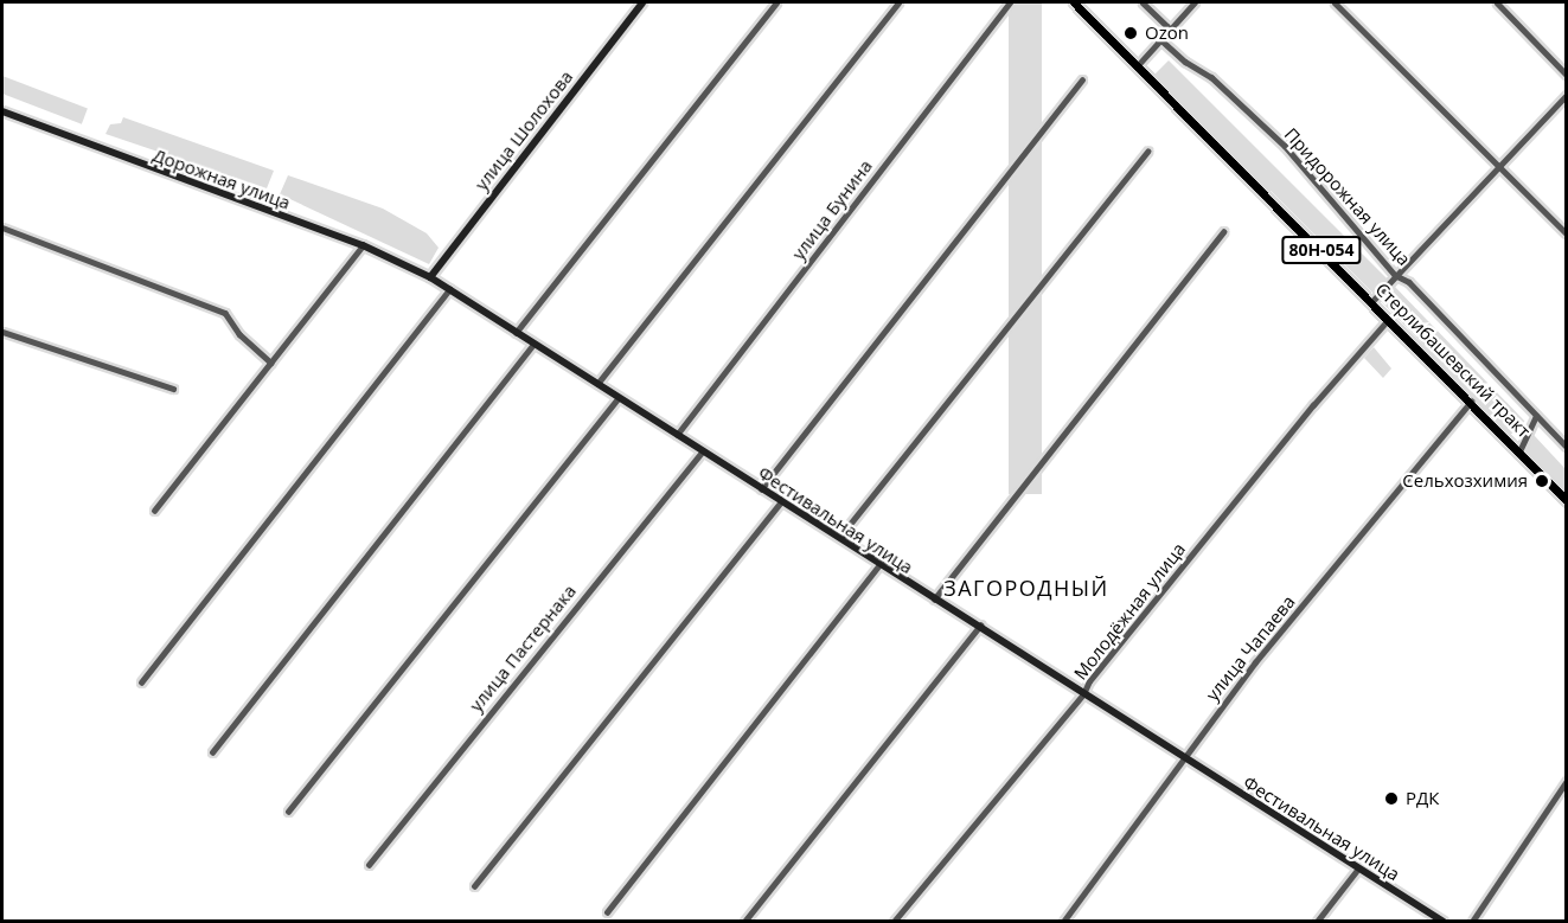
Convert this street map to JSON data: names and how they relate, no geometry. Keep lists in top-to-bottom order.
{
  "streets": {
    "main road": ["80Н-054", "Стерлибашевский тракт"],
    "street": [
      "улица Шолохова",
      "Дорожная улица",
      "Придорожная улица",
      "улица Бунина",
      "Фестивальная улица",
      "Молодёжная улица",
      "улица Пастернака",
      "улица Чапаева"
    ]
  },
  "crossings": [
    ["улица Шолохова", "Дорожная улица"],
    ["улица Шолохова", "Фестивальная улица"],
    ["Дорожная улица", "Фестивальная улица"],
    ["улица Бунина", "Фестивальная улица"],
    ["Стерлибашевский тракт", "Молодёжная улица"],
    ["Стерлибашевский тракт", "улица Чапаева"],
    ["Фестивальная улица", "Молодёжная улица"],
    ["Фестивальная улица", "улица Пастернака"],
    ["Фестивальная улица", "улица Чапаева"]
  ],
  "districts": ["ЗАГОРОДНЫЙ"],
  "places": ["Ozon", "Сельхозхимия", "РДК"]
}
